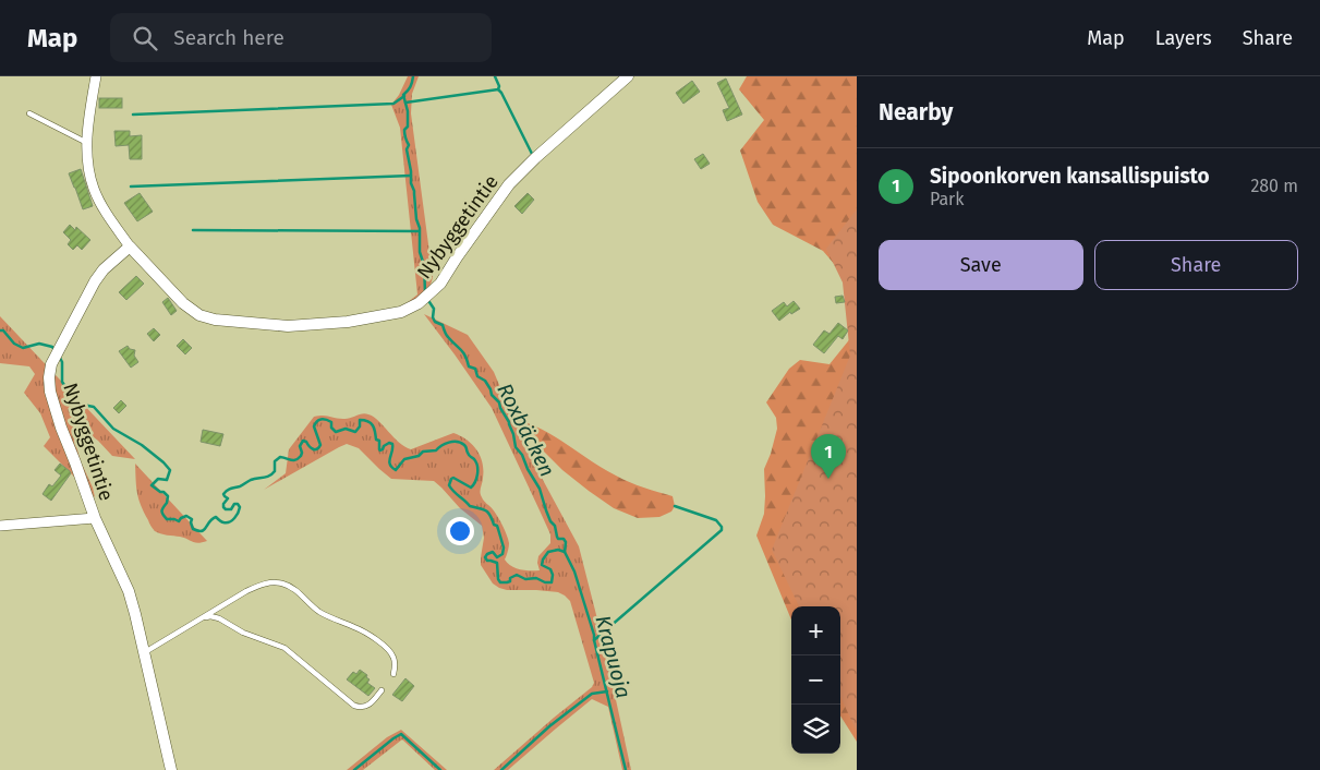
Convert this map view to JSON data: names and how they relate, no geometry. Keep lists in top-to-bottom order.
{
  "streets": {
    "street": ["Nybyggetintie"]
  },
  "water": ["Roxbäcken", "Krapuoja"],
  "page": {
    "header": "Map",
    "search": "Search here",
    "nav": ["Map", "Layers", "Share"],
    "heading": "Nearby",
    "list": [
      {
        "mark": "1",
        "name": "Sipoonkorven kansallispuisto",
        "note": "Park",
        "value": "280 m"
      }
    ],
    "buttons": ["Save", "Share"],
    "pins": "1",
    "map_buttons": ["+", "−"]
  }
}
